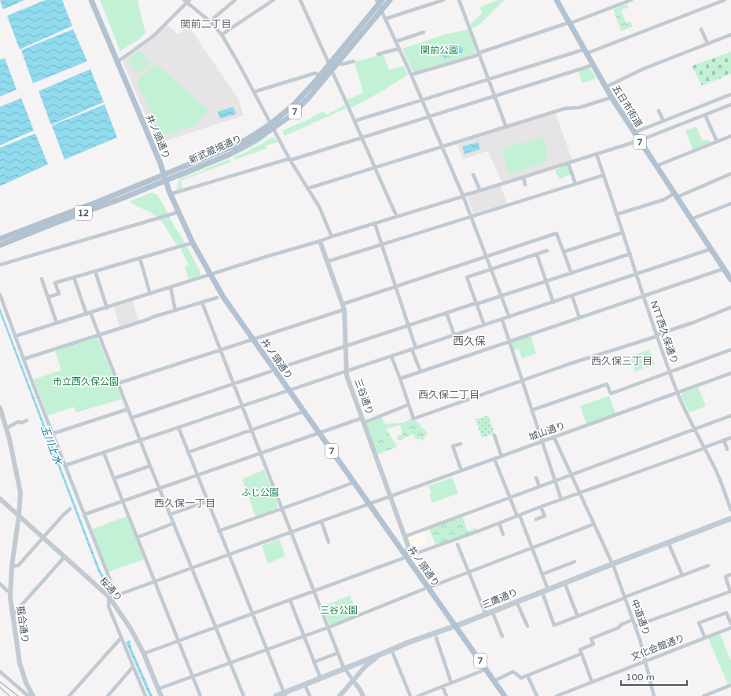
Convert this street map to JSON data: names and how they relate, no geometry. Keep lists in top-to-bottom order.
{
  "streets": {
    "main road": [
      "五日市街道",
      "7",
      "井ノ頭通り",
      "新武蔵境通り",
      "12",
      "三鷹通り"
    ],
    "street": [
      "NTT西久保通り",
      "三谷通り",
      "城山通り",
      "桜通り",
      "中道通り",
      "掘合通り",
      "文化会館通り"
    ]
  },
  "crossings": [
    ["井ノ頭通り", "新武蔵境通り"],
    ["井ノ頭通り", "三谷通り"],
    ["井ノ頭通り", "城山通り"],
    ["井ノ頭通り", "三鷹通り"],
    ["NTT西久保通り", "城山通り"],
    ["三谷通り", "城山通り"],
    ["城山通り", "桜通り"],
    ["城山通り", "中道通り"],
    ["桜通り", "掘合通り"],
    ["三鷹通り", "中道通り"],
    ["中道通り", "文化会館通り"]
  ],
  "districts": [
    "関前二丁目",
    "西久保",
    "西久保三丁目",
    "西久保二丁目",
    "西久保一丁目"
  ],
  "water": ["玉川上水"],
  "parks": [
    "関前公園",
    "市立西久保公園",
    "ふじ公園",
    "三谷公園"
  ],
  "scale_bar": "100 m"
}
